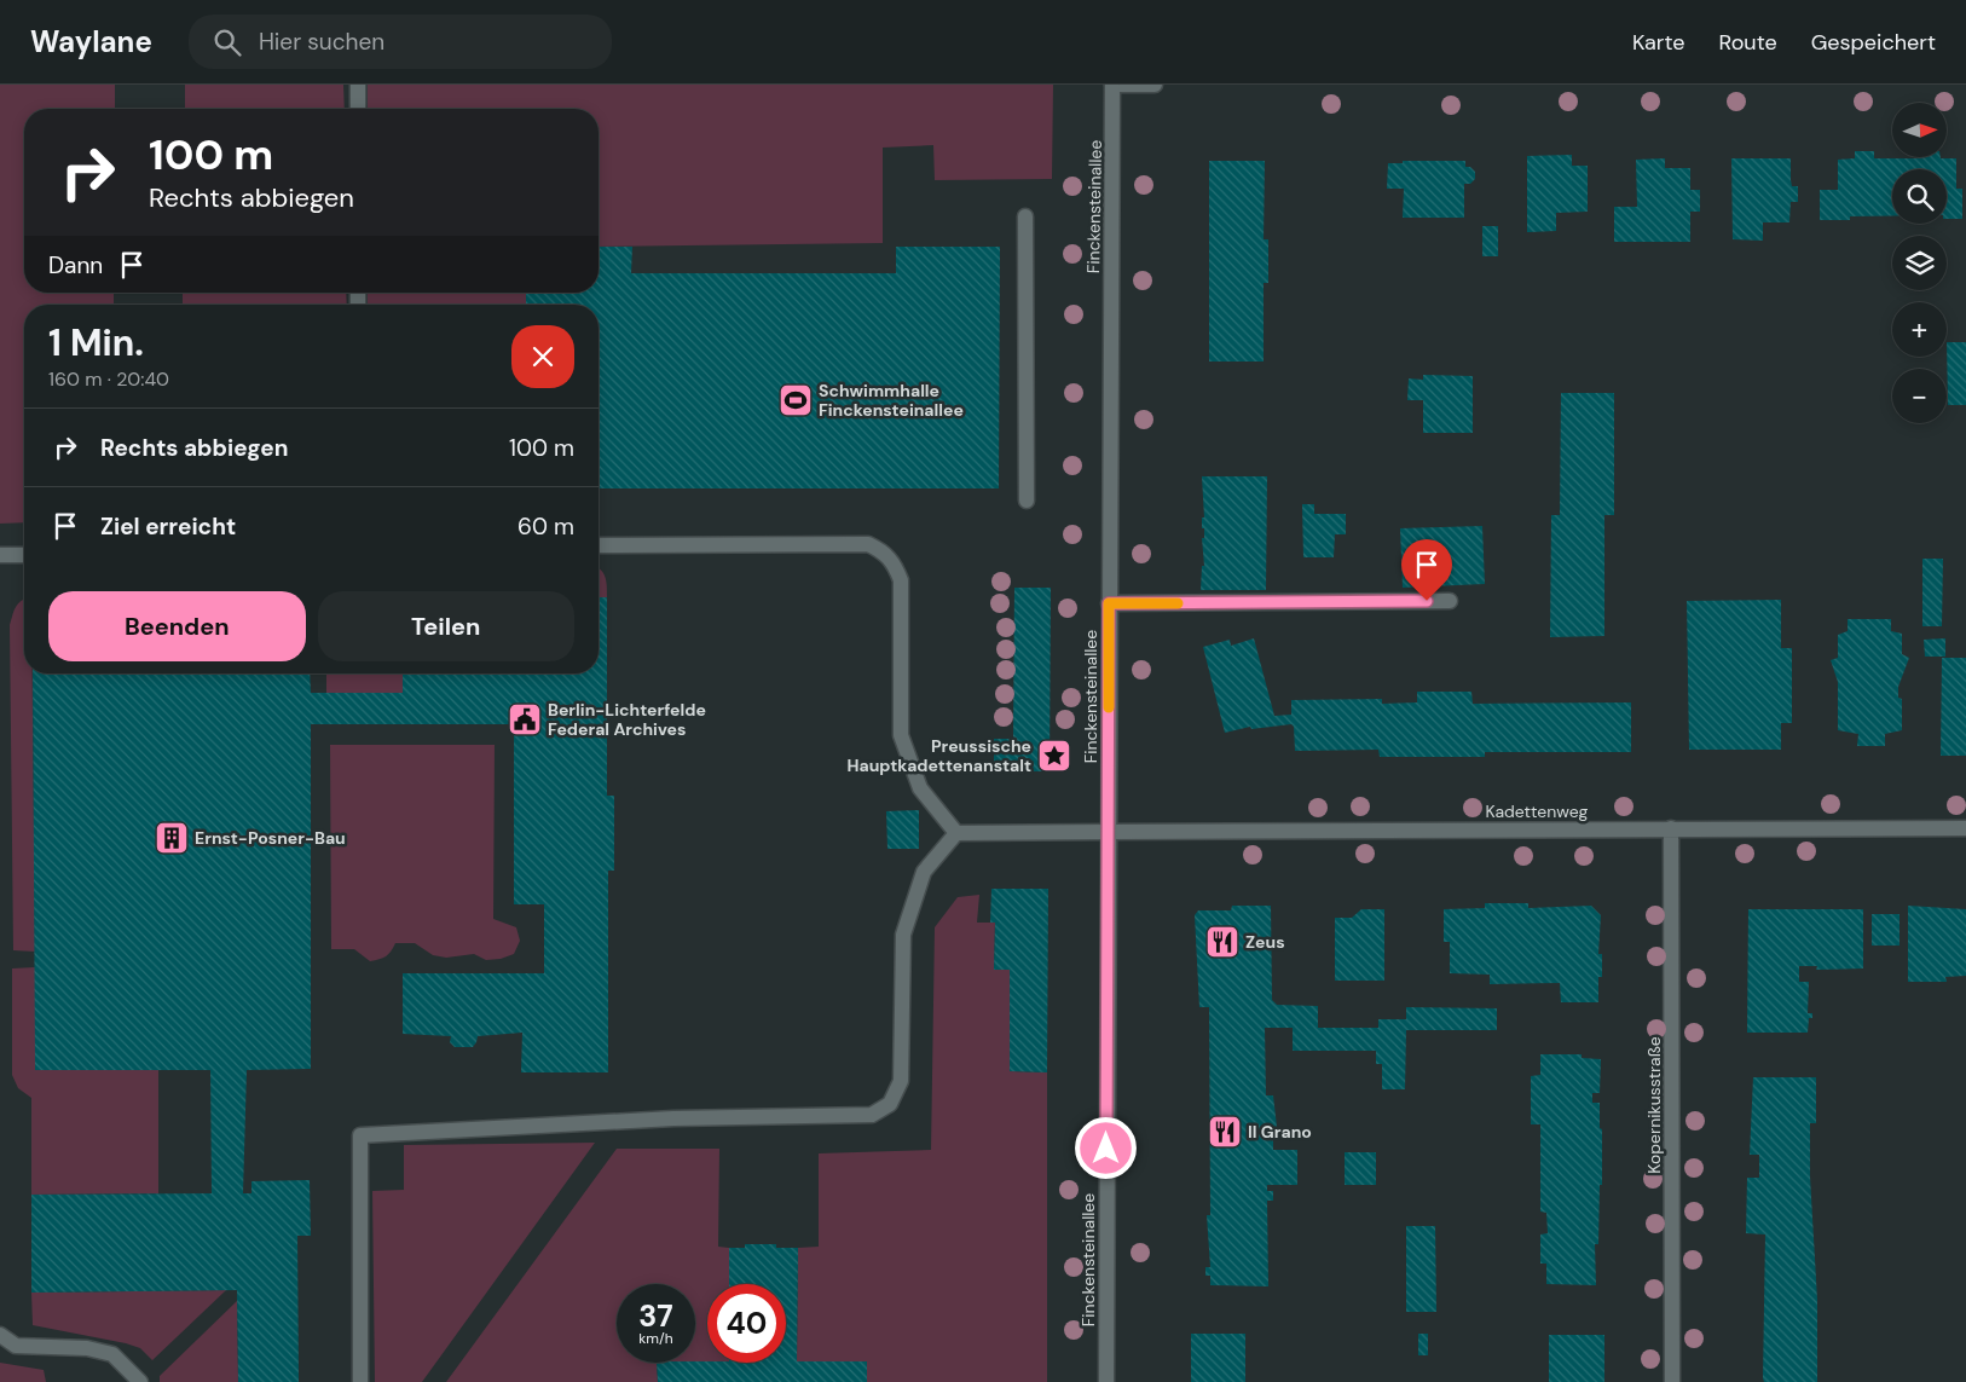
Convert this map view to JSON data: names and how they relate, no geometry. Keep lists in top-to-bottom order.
{
  "streets": {
    "street": ["Finckensteinallee", "Kadettenweg", "Kopernikusstraße"]
  },
  "crossings": [
    ["Finckensteinallee", "Kadettenweg"],
    ["Kadettenweg", "Kopernikusstraße"]
  ],
  "places": {
    "sports": ["Schwimmhalle Finckensteinallee"],
    "public building": ["Berlin-Lichterfelde Federal Archives"],
    "place": ["Preussische Hauptkadettenanstalt"],
    "building": ["Ernst-Posner-Bau"],
    "restaurant": ["Zeus", "Il Grano"]
  },
  "north": "right",
  "page": {
    "header": "Waylane",
    "search": "Hier suchen",
    "nav": ["Karte", "Route", "Gespeichert"],
    "map_buttons": ["+", "−"],
    "turn": ["100 m", "Rechts abbiegen"],
    "then": "Dann",
    "heading": ["1 Min.", "160 m · 20:40"],
    "list": [
      {
        "name": "Rechts abbiegen",
        "value": "100 m"
      },
      {
        "name": "Ziel erreicht",
        "value": "60 m"
      }
    ],
    "buttons": ["Beenden", "Teilen"],
    "speed": "37 km/h",
    "limit": "40"
  }
}
